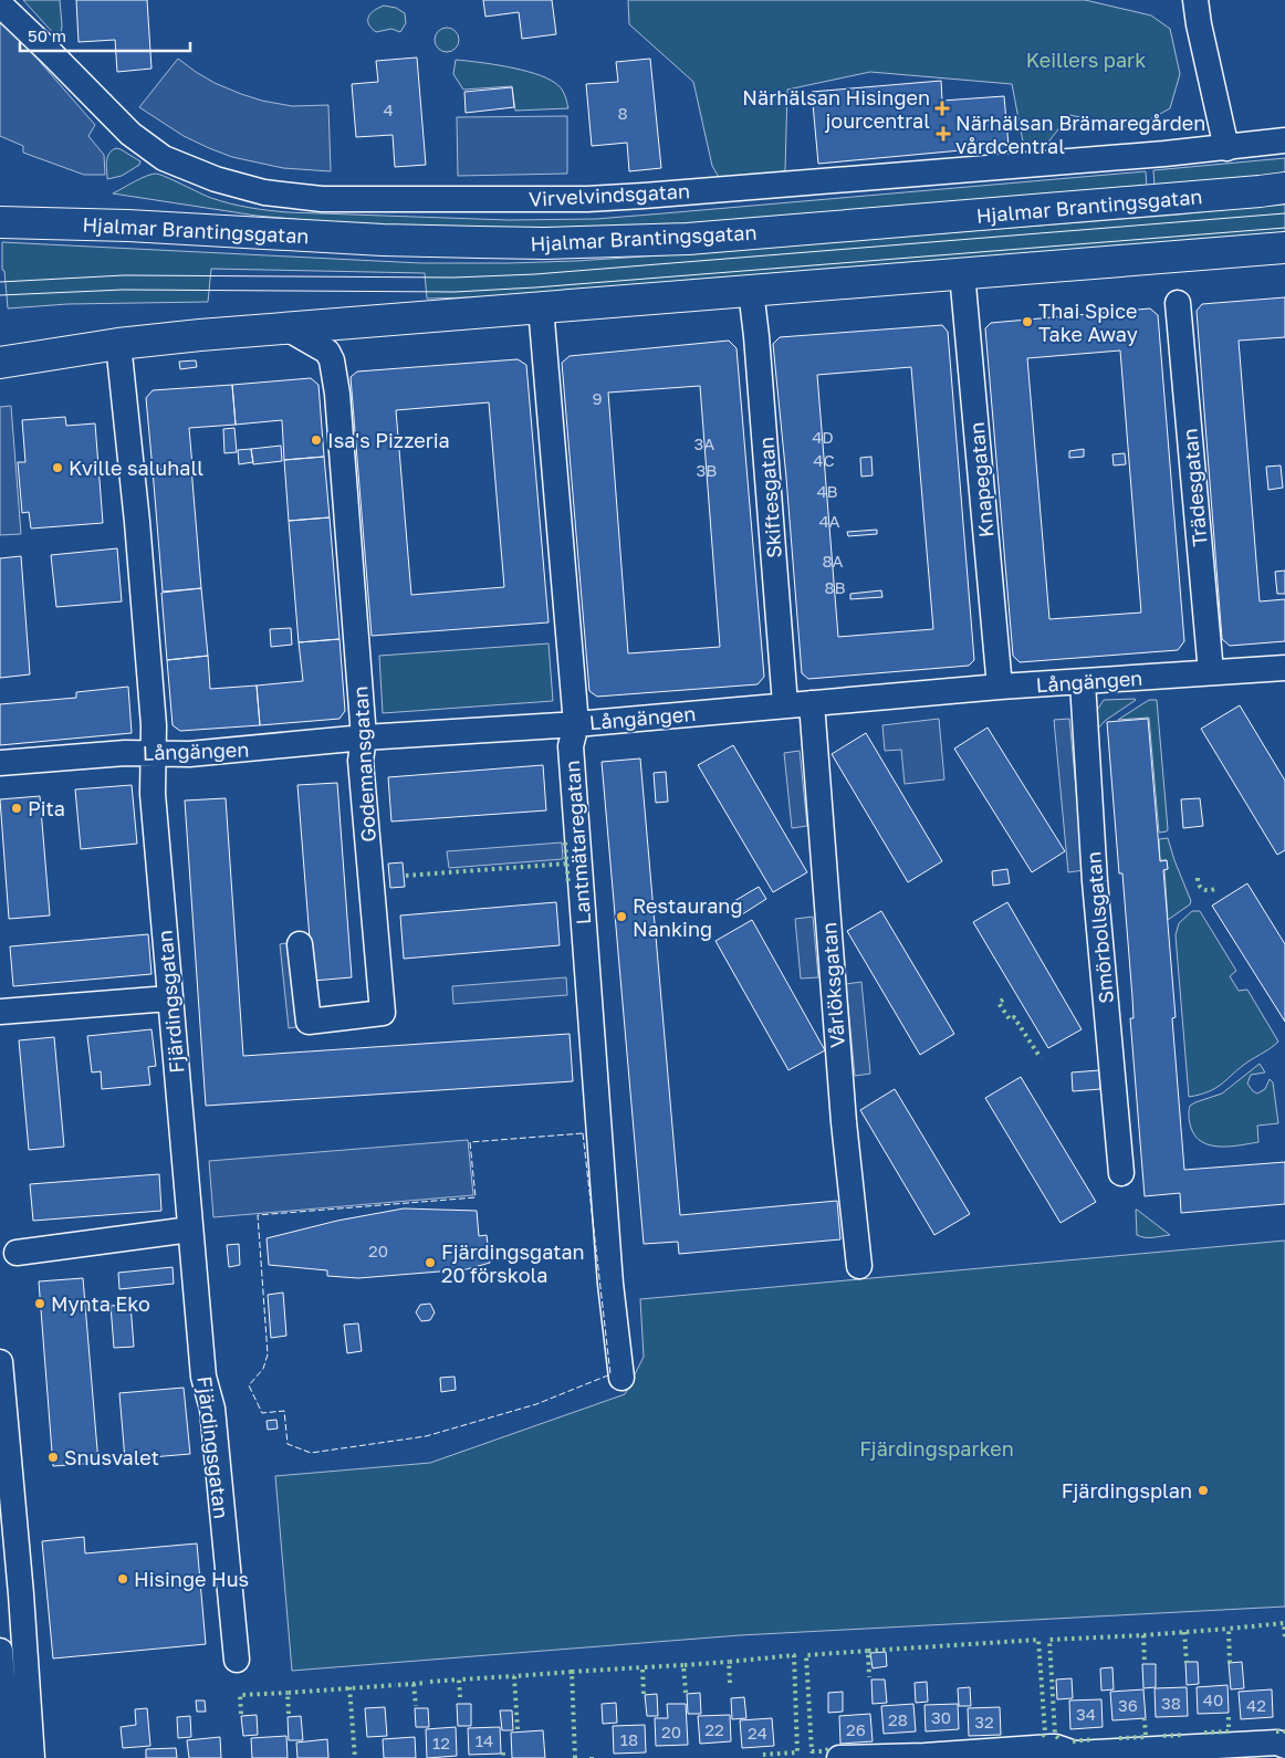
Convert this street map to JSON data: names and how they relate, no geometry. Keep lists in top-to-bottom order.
{
  "streets": {
    "main road": ["Hjalmar Brantingsgatan"],
    "street": [
      "Virvelvindsgatan",
      "Knapegatan",
      "Trädesgatan",
      "Skiftesgatan",
      "Långängen",
      "Godemansgatan",
      "Lantmätaregatan",
      "Smörbollsgatan",
      "Vårlöksgatan",
      "Fjärdingsgatan"
    ]
  },
  "crossings": [
    ["Knapegatan", "Långängen"],
    ["Trädesgatan", "Långängen"],
    ["Skiftesgatan", "Långängen"],
    ["Långängen", "Godemansgatan"],
    ["Långängen", "Lantmätaregatan"],
    ["Långängen", "Smörbollsgatan"],
    ["Långängen", "Vårlöksgatan"],
    ["Långängen", "Fjärdingsgatan"]
  ],
  "parks": ["Keillers park", "Fjärdingsparken"],
  "places": {
    "health": ["Närhälsan Hisingen jourcentral", "Närhälsan Brämaregården vårdcentral"],
    "other": [
      "Thai Spice Take Away",
      "Isa's Pizzeria",
      "Kville saluhall",
      "Pita",
      "Restaurang Nanking",
      "Fjärdingsgatan 20 förskola",
      "Mynta Eko",
      "Snusvalet",
      "Fjärdingsplan",
      "Hisinge Hus"
    ]
  },
  "house_numbers": [
    "4",
    "8",
    "9",
    "4D",
    "3A",
    "4C",
    "3B",
    "4B",
    "4A",
    "8A",
    "8B",
    "20",
    "40",
    "38",
    "36",
    "42",
    "34",
    "30",
    "28",
    "32",
    "22",
    "26",
    "20",
    "24",
    "18",
    "14",
    "12"
  ],
  "scale_bar": "50 m"
}
